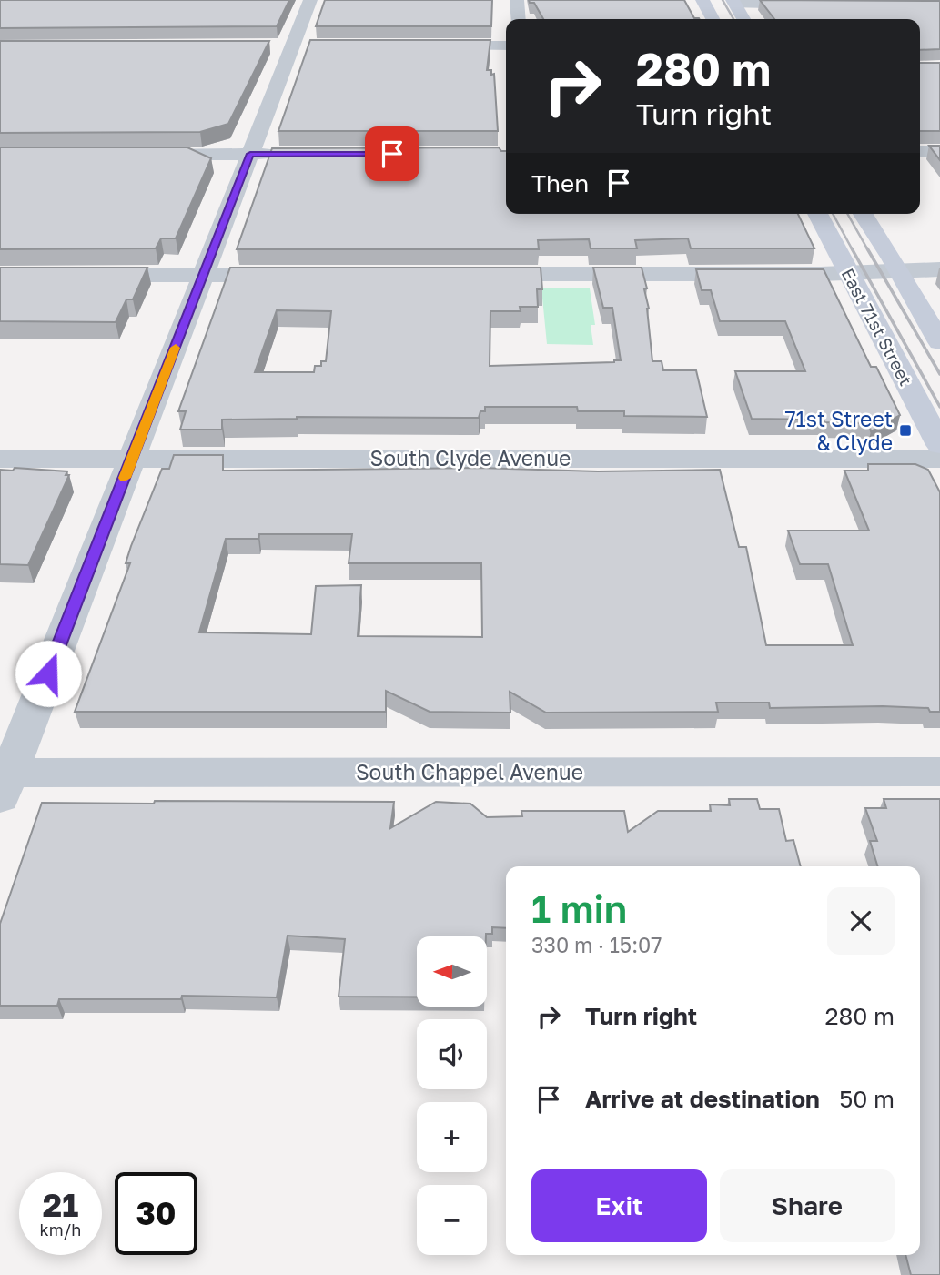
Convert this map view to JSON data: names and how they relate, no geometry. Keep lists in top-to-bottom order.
{
  "streets": {
    "main road": ["East 71st Street"],
    "street": ["South Clyde Avenue", "South Chappel Avenue"]
  },
  "places": {
    "transit": ["71st Street & Clyde"]
  },
  "north": "left",
  "page": {
    "turn": ["280 m", "Turn right"],
    "then": "Then",
    "heading": ["1 min", "330 m · 15:07"],
    "map_buttons": ["+", "−"],
    "list": [
      {
        "name": "Turn right",
        "value": "280 m"
      },
      {
        "name": "Arrive at destination",
        "value": "50 m"
      }
    ],
    "buttons": ["Exit", "Share"],
    "speed": "21 km/h",
    "limit": "30"
  }
}
